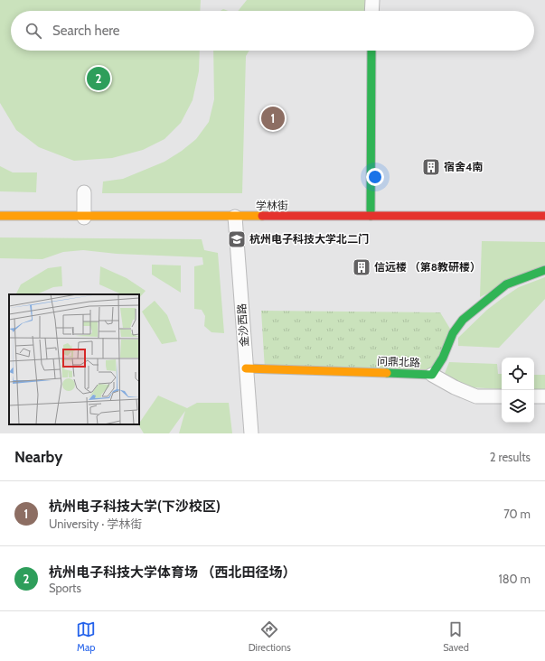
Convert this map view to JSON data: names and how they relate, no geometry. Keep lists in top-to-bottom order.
{
  "streets": {
    "main road": ["学林街", "问鼎北路"],
    "street": ["金沙西路"]
  },
  "crossings": [
    ["学林街", "金沙西路"],
    ["金沙西路", "问鼎北路"]
  ],
  "places": {
    "building": ["宿舍4南", "信远楼 （第8教研楼）"],
    "school or university": ["杭州电子科技大学北二门"]
  },
  "page": {
    "search": "Search here",
    "pins": ["2", "1"],
    "heading": ["Nearby", "2 results"],
    "list": [
      {
        "mark": "1",
        "name": "杭州电子科技大学(下沙校区)",
        "note": "University · 学林街",
        "value": "70 m"
      },
      {
        "mark": "2",
        "name": "杭州电子科技大学体育场 （西北田径场）",
        "note": "Sports",
        "value": "180 m"
      }
    ],
    "nav": ["Map", "Directions", "Saved"]
  }
}
